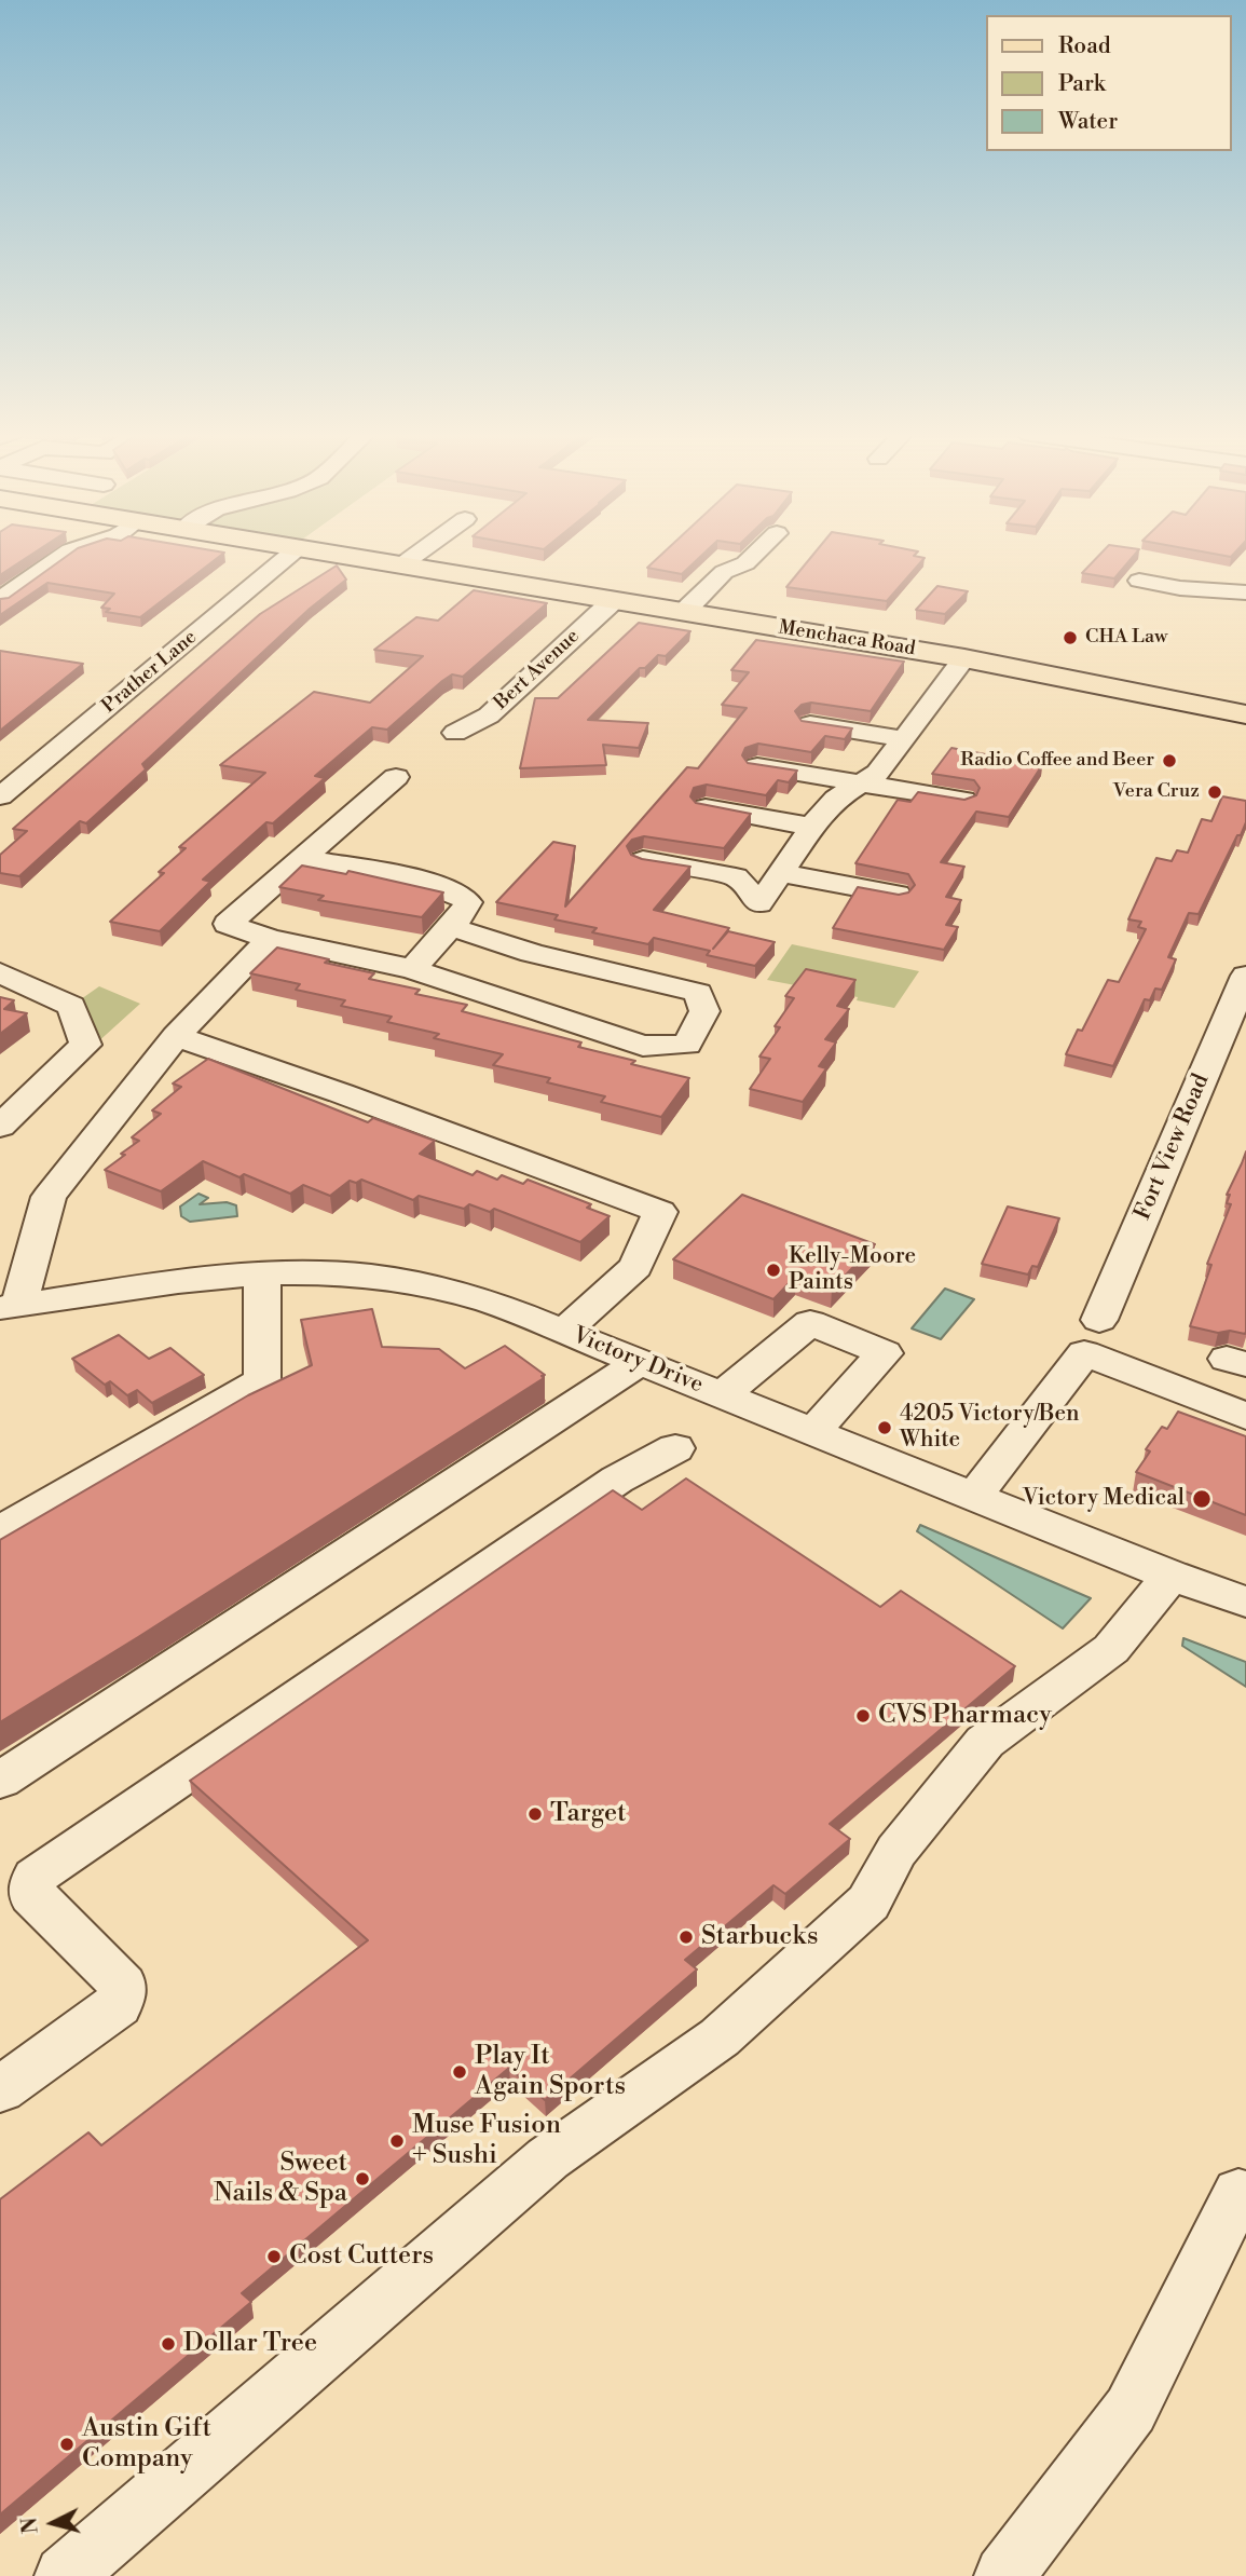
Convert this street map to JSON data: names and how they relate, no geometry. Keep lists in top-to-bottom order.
{
  "streets": {
    "main road": ["Menchaca Road"],
    "street": [
      "Bert Avenue",
      "Prather Lane",
      "Fort View Road",
      "Victory Drive"
    ]
  },
  "crossings": [
    ["Menchaca Road", "Bert Avenue"]
  ],
  "places": [
    "CHA Law",
    "Radio Coffee and Beer",
    "Vera Cruz",
    "Kelly-Moore Paints",
    "4205 Victory/Ben White",
    "Victory Medical",
    "CVS Pharmacy",
    "Target",
    "Starbucks",
    "Play It Again Sports",
    "Muse Fusion + Sushi",
    "Sweet Nails & Spa",
    "Cost Cutters",
    "Dollar Tree",
    "Austin Gift Company"
  ],
  "legend": ["Road", "Park", "Water"],
  "north": "left"
}
